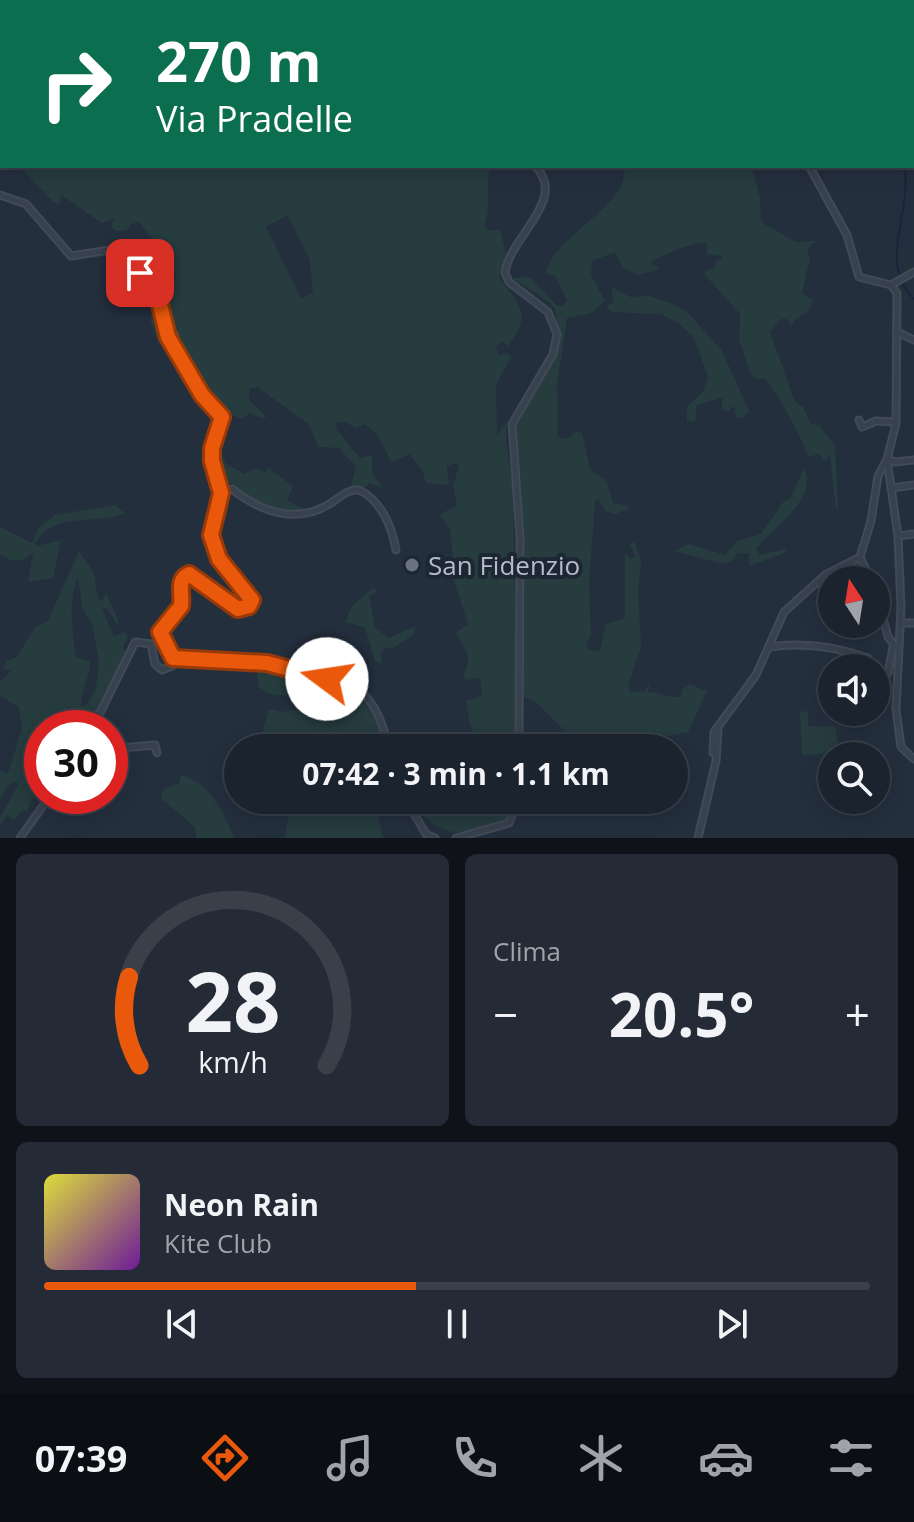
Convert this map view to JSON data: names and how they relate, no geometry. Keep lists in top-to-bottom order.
{
  "places": ["San Fidenzio"],
  "north": "top",
  "page": {
    "turn": ["270 m", "Via Pradelle"],
    "limit": "30",
    "trip": "07:42 · 3 min · 1.1 km",
    "tile": "Clima",
    "heat": ["−", "20.5°", "+"],
    "song": ["Neon Rain", "Kite Club"],
    "tabs": "07:39",
    "gauge": ["28", "km/h"]
  }
}
